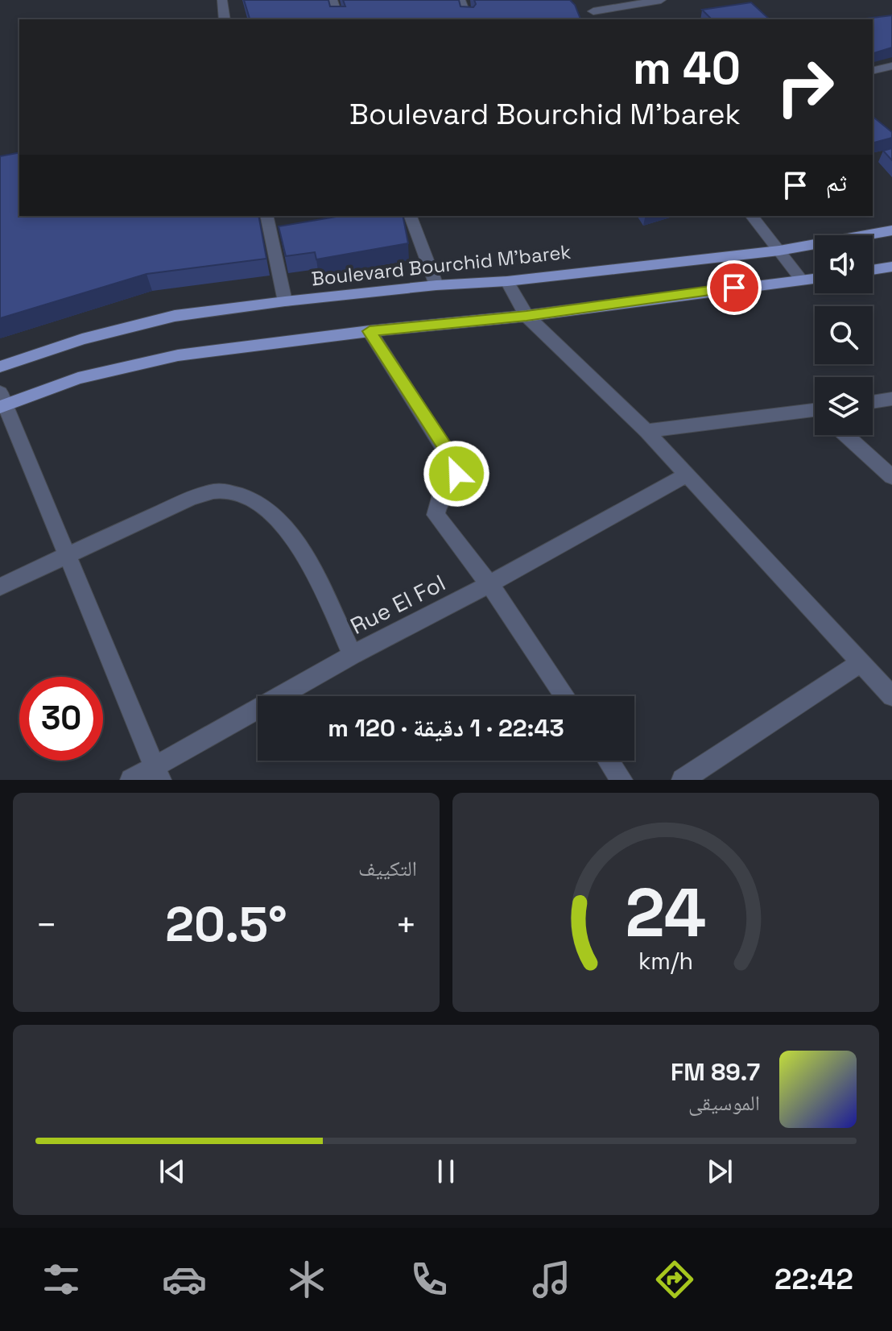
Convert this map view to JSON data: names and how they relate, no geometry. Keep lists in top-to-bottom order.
{
  "streets": {
    "main road": ["Boulevard Bourchid M'barek"],
    "street": ["Rue El Fol"]
  },
  "page": {
    "turn": ["40 m", "Boulevard Bourchid M'barek"],
    "then": "ثم",
    "limit": "30",
    "trip": "22:43 · 1 دقيقة · 120 m",
    "tile": "التكييف",
    "heat": ["−", "20.5°", "+"],
    "song": ["89.7 FM", "الموسيقى"],
    "tabs": "22:42",
    "gauge": ["24", "km/h"]
  }
}
